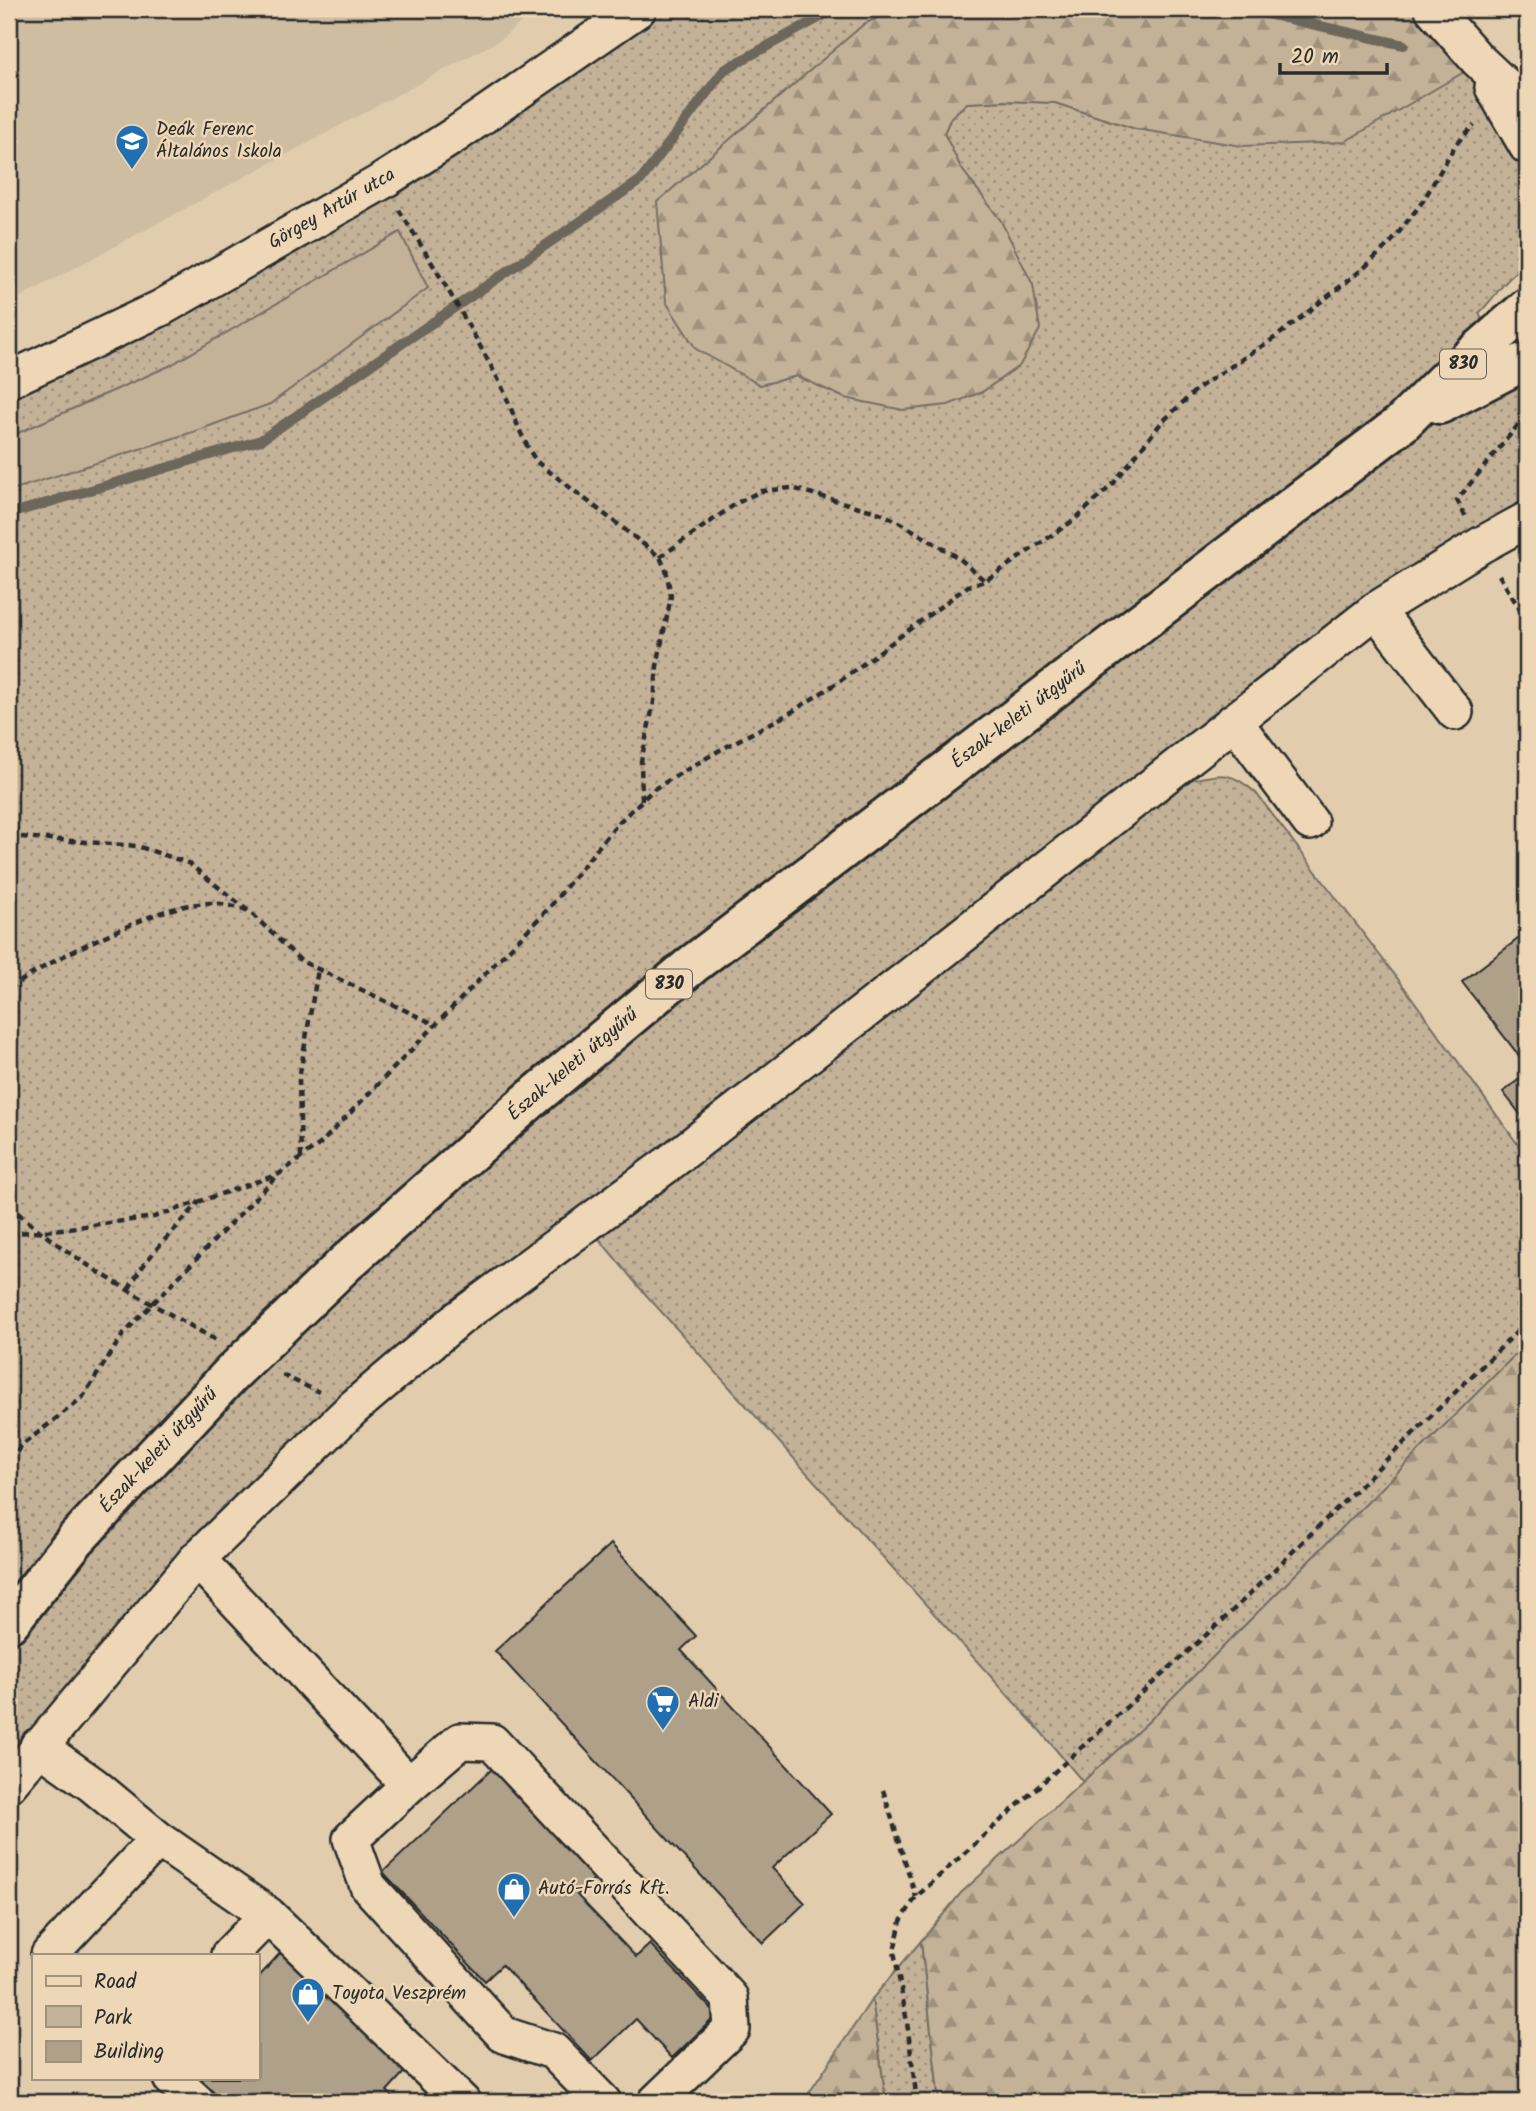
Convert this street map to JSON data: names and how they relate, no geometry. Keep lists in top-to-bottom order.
{
  "streets": {
    "main road": ["830", "Észak-keleti útgyűrű"],
    "street": ["Görgey Artúr utca"]
  },
  "places": {
    "school or university": ["Deák Ferenc Általános Iskola"],
    "supermarket": ["Aldi"],
    "shop": ["Autó-Forrás Kft.", "Toyota Veszprém"]
  },
  "legend": ["Road", "Park", "Building"],
  "scale_bar": "20 m"
}
